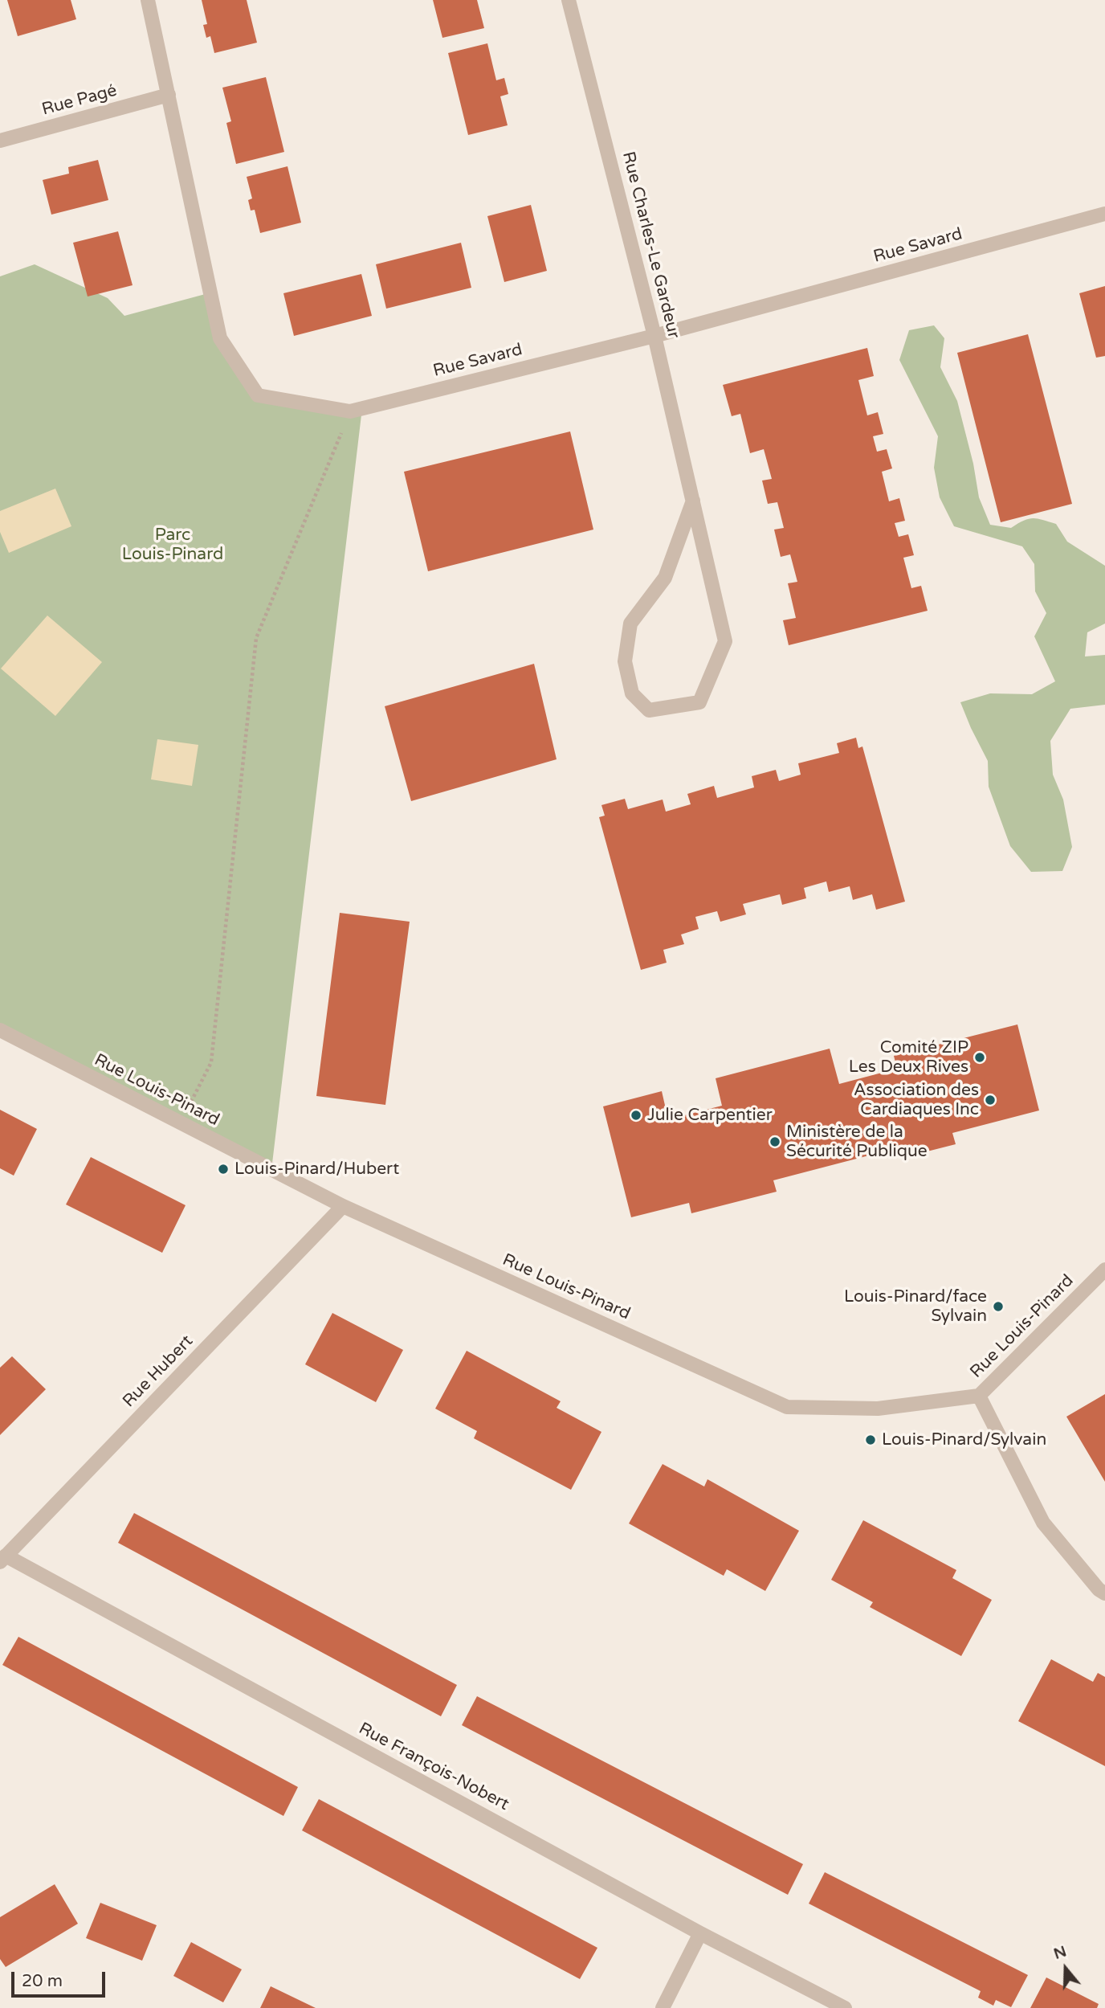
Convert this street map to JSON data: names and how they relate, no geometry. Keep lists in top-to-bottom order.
{
  "streets": {
    "street": [
      "Rue Pagé",
      "Rue Charles-Le Gardeur",
      "Rue Savard",
      "Rue Louis-Pinard",
      "Rue Hubert",
      "Rue François-Nobert"
    ]
  },
  "crossings": [
    ["Rue Pagé", "Rue Savard"],
    ["Rue Charles-Le Gardeur", "Rue Savard"],
    ["Rue Louis-Pinard", "Rue Hubert"],
    ["Rue Hubert", "Rue François-Nobert"]
  ],
  "parks": ["Parc Louis-Pinard"],
  "places": [
    "Comité ZIP Les Deux Rives",
    "Association des Cardiaques Inc",
    "Julie Carpentier",
    "Ministère de la Sécurité Publique",
    "Louis-Pinard/Hubert",
    "Louis-Pinard/face Sylvain",
    "Louis-Pinard/Sylvain"
  ],
  "scale_bar": "20 m",
  "north": "top"
}
